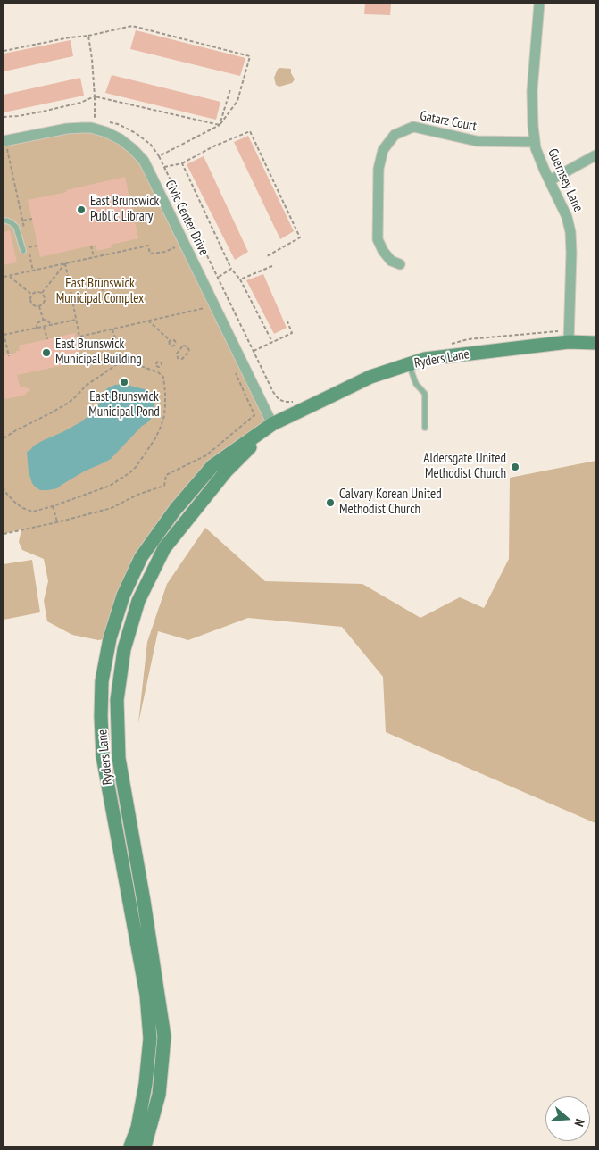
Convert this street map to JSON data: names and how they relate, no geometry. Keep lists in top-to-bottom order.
{
  "streets": {
    "main road": ["Ryders Lane"],
    "street": ["Gatarz Court", "Guernsey Lane", "Civic Center Drive"]
  },
  "crossings": [
    ["Gatarz Court", "Guernsey Lane"],
    ["Guernsey Lane", "Ryders Lane"],
    ["Civic Center Drive", "Ryders Lane"]
  ],
  "parks": ["East Brunswick Municipal Complex"],
  "places": [
    "East Brunswick Public Library",
    "East Brunswick Municipal Building",
    "East Brunswick Municipal Pond",
    "Aldersgate United Methodist Church",
    "Calvary Korean United Methodist Church"
  ],
  "north": "right"
}
